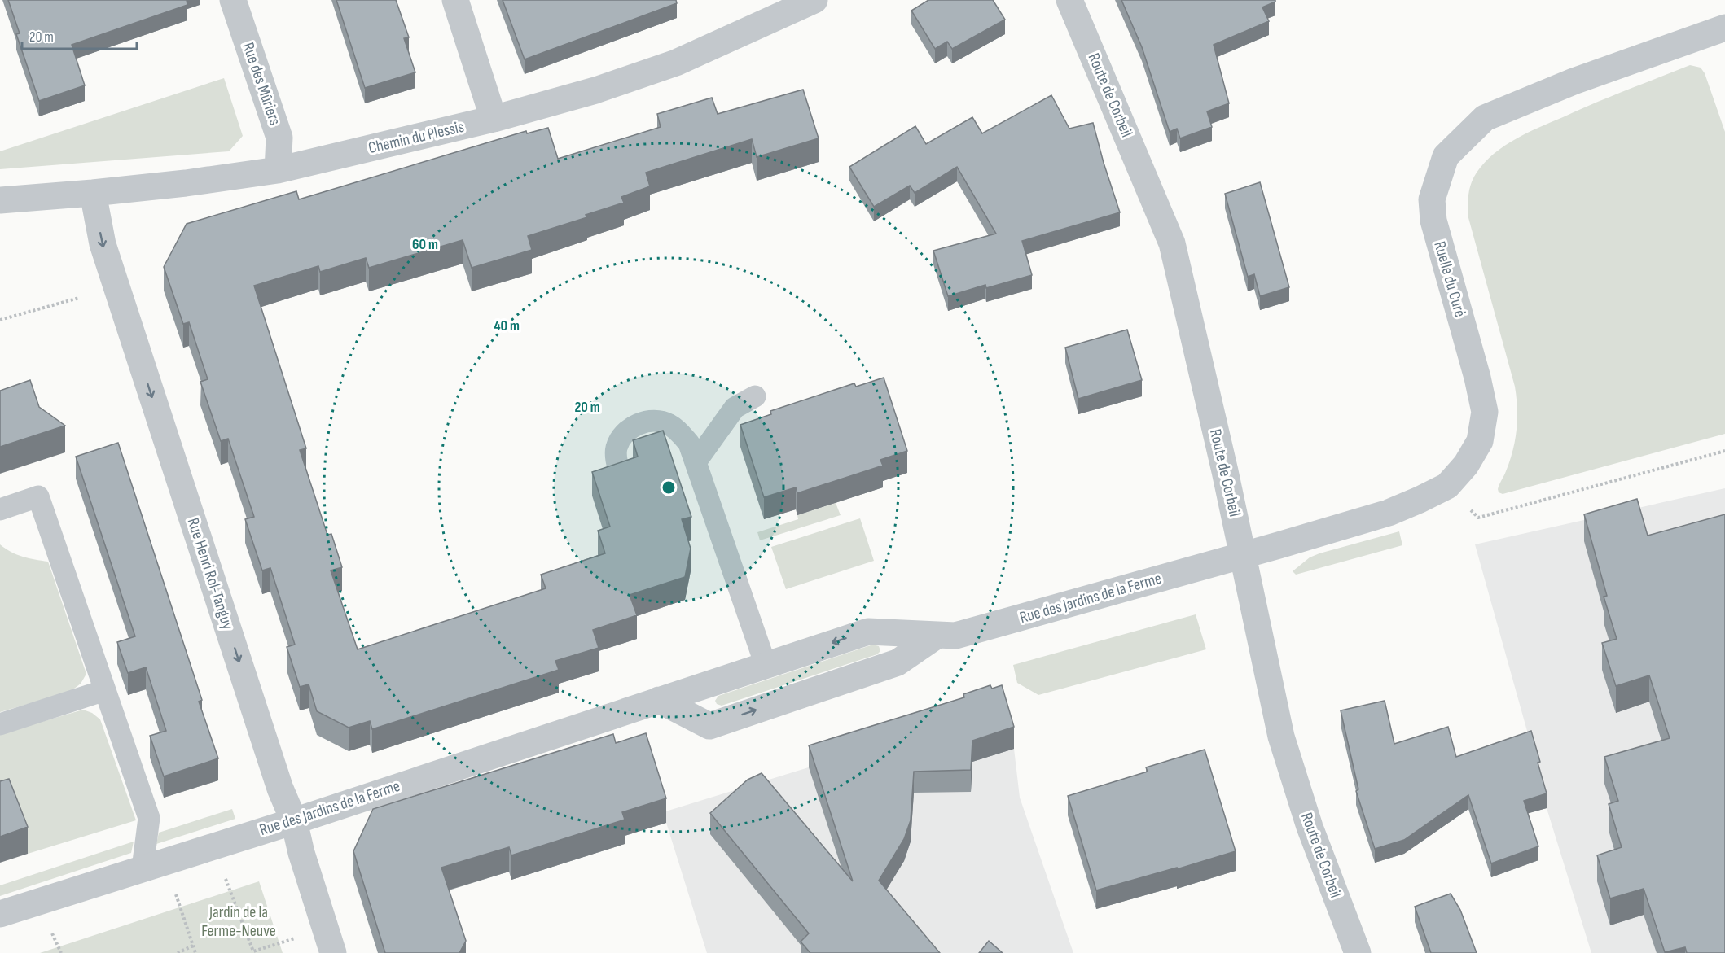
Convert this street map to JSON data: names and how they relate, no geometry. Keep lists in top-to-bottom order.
{
  "streets": {
    "street": [
      "Rue des Mûriers",
      "Route de Corbeil",
      "Chemin du Plessis",
      "Ruelle du Curé",
      "Rue Henri Rol-Tanguy",
      "Rue des Jardins de la Ferme"
    ]
  },
  "crossings": [
    ["Rue des Mûriers", "Chemin du Plessis"],
    ["Route de Corbeil", "Ruelle du Curé"],
    ["Route de Corbeil", "Rue des Jardins de la Ferme"],
    ["Chemin du Plessis", "Rue Henri Rol-Tanguy"],
    ["Ruelle du Curé", "Rue des Jardins de la Ferme"],
    ["Rue Henri Rol-Tanguy", "Rue des Jardins de la Ferme"]
  ],
  "one_way": ["Rue Henri Rol-Tanguy"],
  "parks": ["Jardin de la Ferme-Neuve"],
  "scale_bar": "20 m",
  "rings": ["60 m", "40 m", "20 m"]
}
